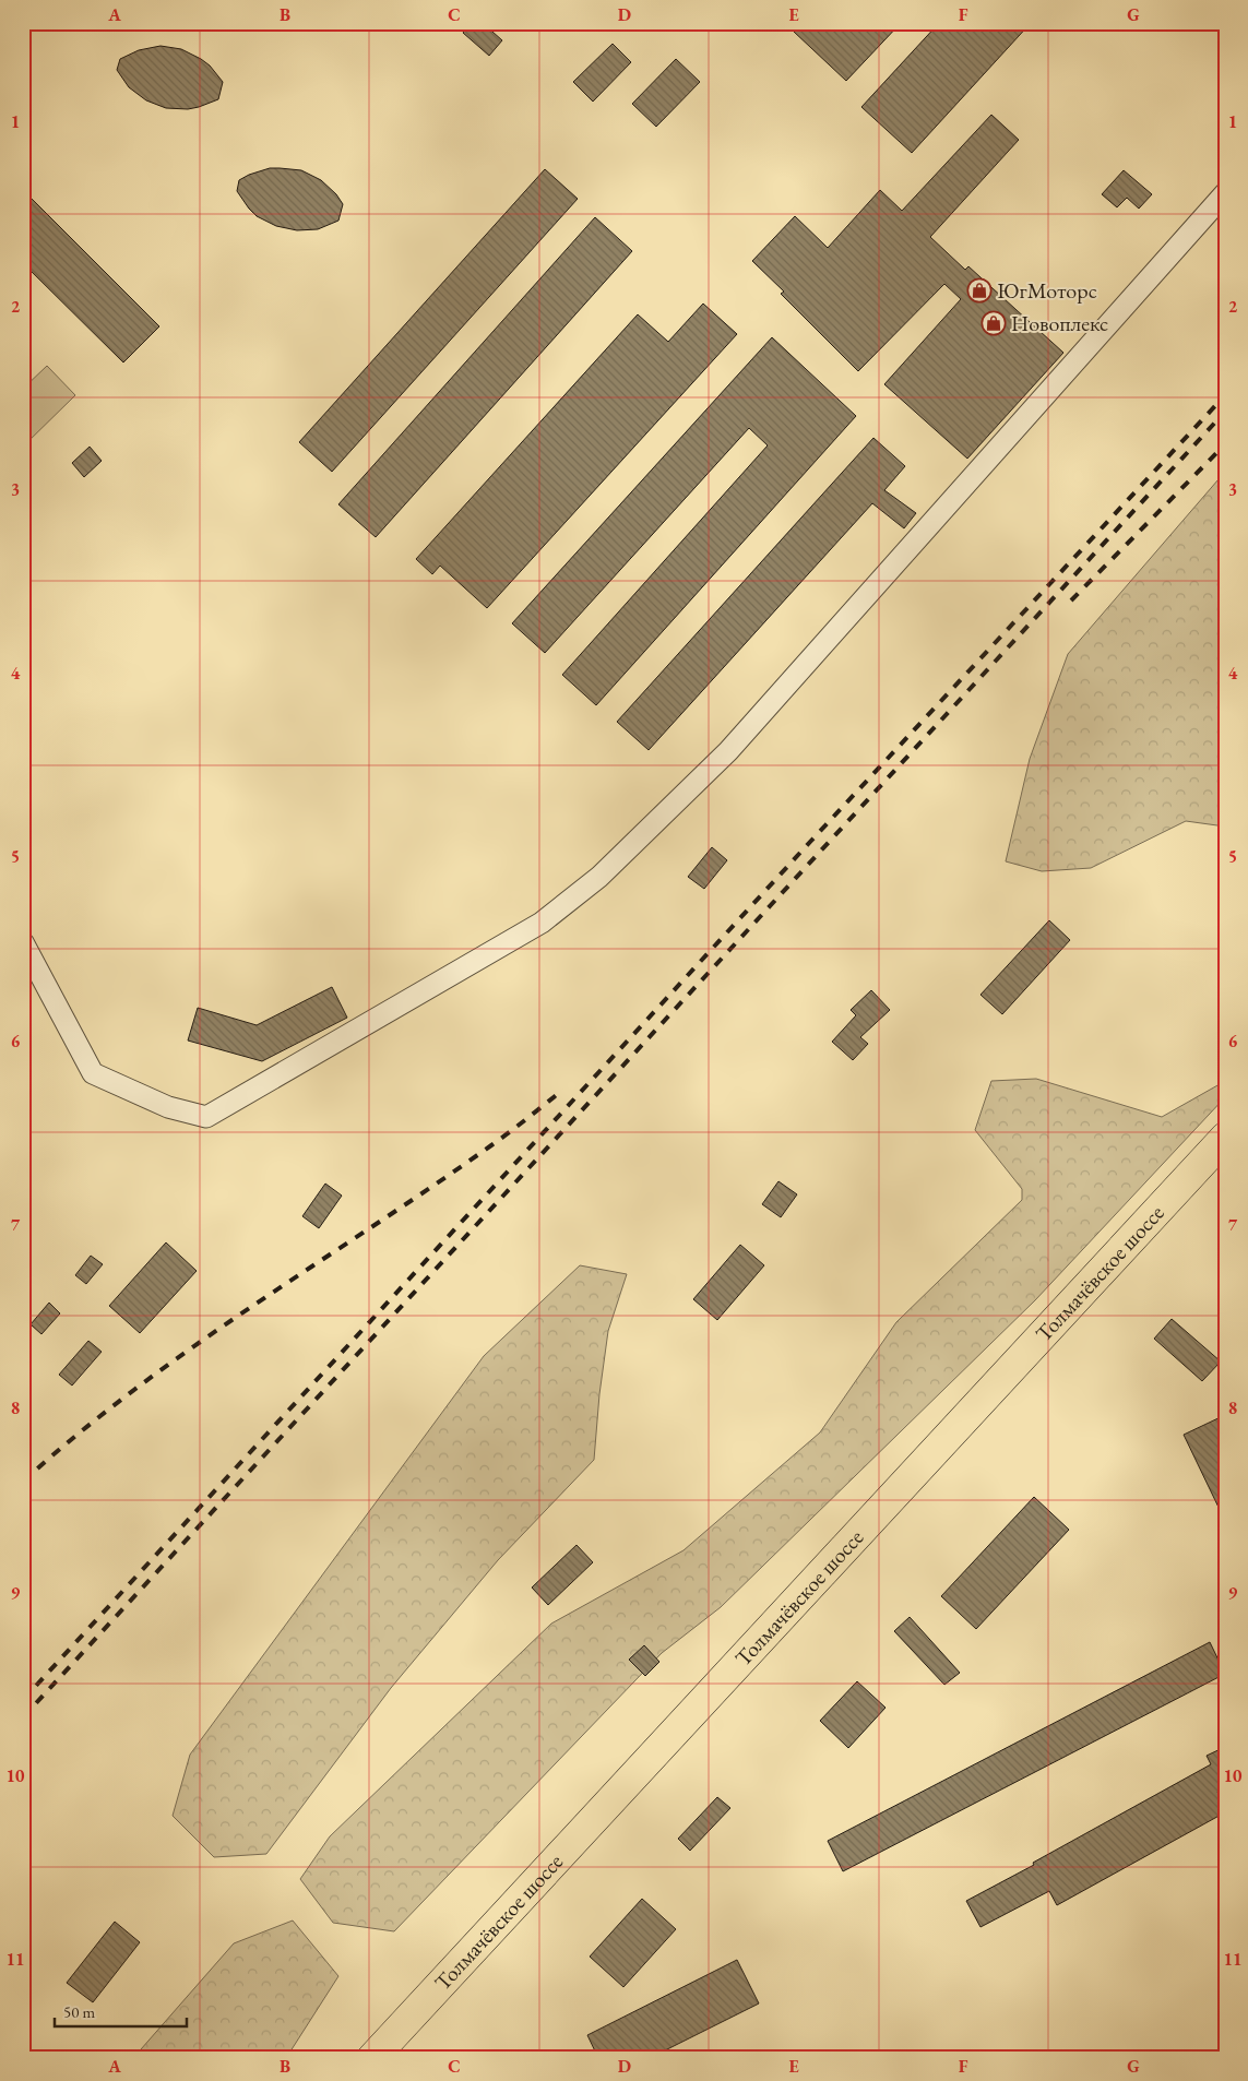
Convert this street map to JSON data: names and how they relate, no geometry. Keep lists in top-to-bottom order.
{
  "streets": {
    "main road": ["Толмачёвское шоссе"]
  },
  "places": {
    "shop": ["ЮгМоторс", "Новоплекс"]
  },
  "scale_bar": "50 m",
  "grid": {
    "columns": [
      "A",
      "B",
      "C",
      "D",
      "E",
      "F",
      "G"
    ],
    "rows": [
      "1",
      "2",
      "3",
      "4",
      "5",
      "6",
      "7",
      "8",
      "9",
      "10",
      "11"
    ]
  }
}
